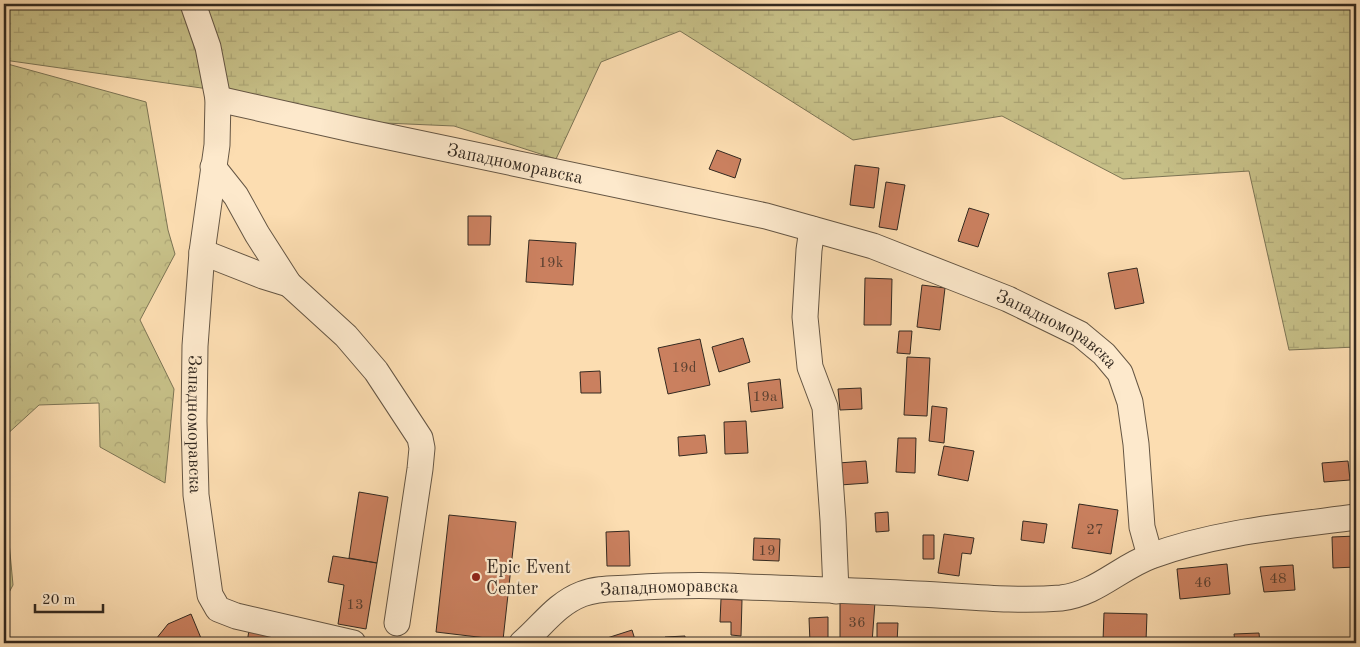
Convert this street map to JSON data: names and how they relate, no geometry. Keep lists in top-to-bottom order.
{
  "streets": {
    "street": ["Западноморавска"]
  },
  "places": ["Epic Event Center"],
  "house_numbers": [
    "19k",
    "19d",
    "19a",
    "27",
    "19",
    "48",
    "46",
    "13",
    "36"
  ],
  "scale_bar": "20 m"
}
